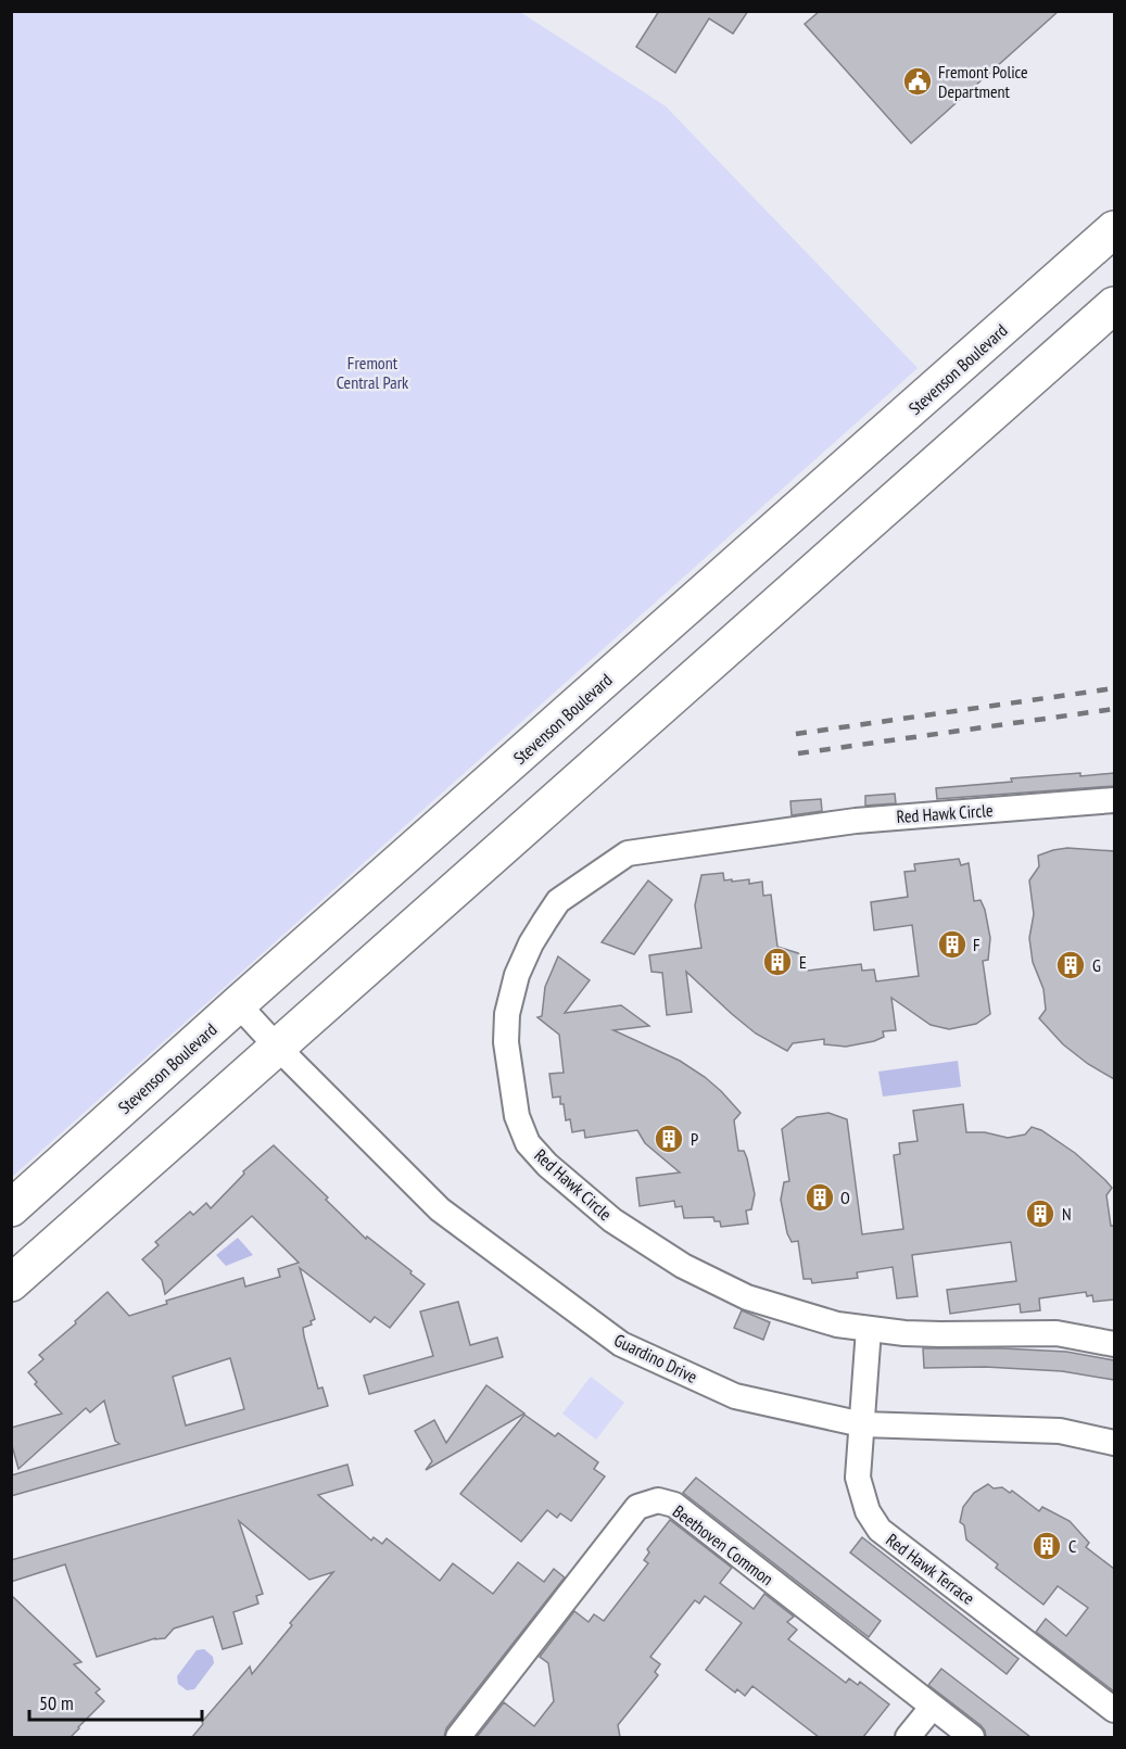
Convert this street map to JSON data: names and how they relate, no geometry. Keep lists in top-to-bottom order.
{
  "streets": {
    "main road": ["Stevenson Boulevard"],
    "street": [
      "Red Hawk Circle",
      "Guardino Drive",
      "Beethoven Common",
      "Red Hawk Terrace"
    ]
  },
  "crossings": [
    ["Stevenson Boulevard", "Guardino Drive"],
    ["Red Hawk Circle", "Red Hawk Terrace"],
    ["Guardino Drive", "Red Hawk Terrace"]
  ],
  "parks": ["Fremont Central Park"],
  "places": {
    "public building": ["Fremont Police Department"],
    "building": [
      "F",
      "E",
      "G",
      "P",
      "O",
      "N",
      "C"
    ]
  },
  "scale_bar": "50 m"
}
